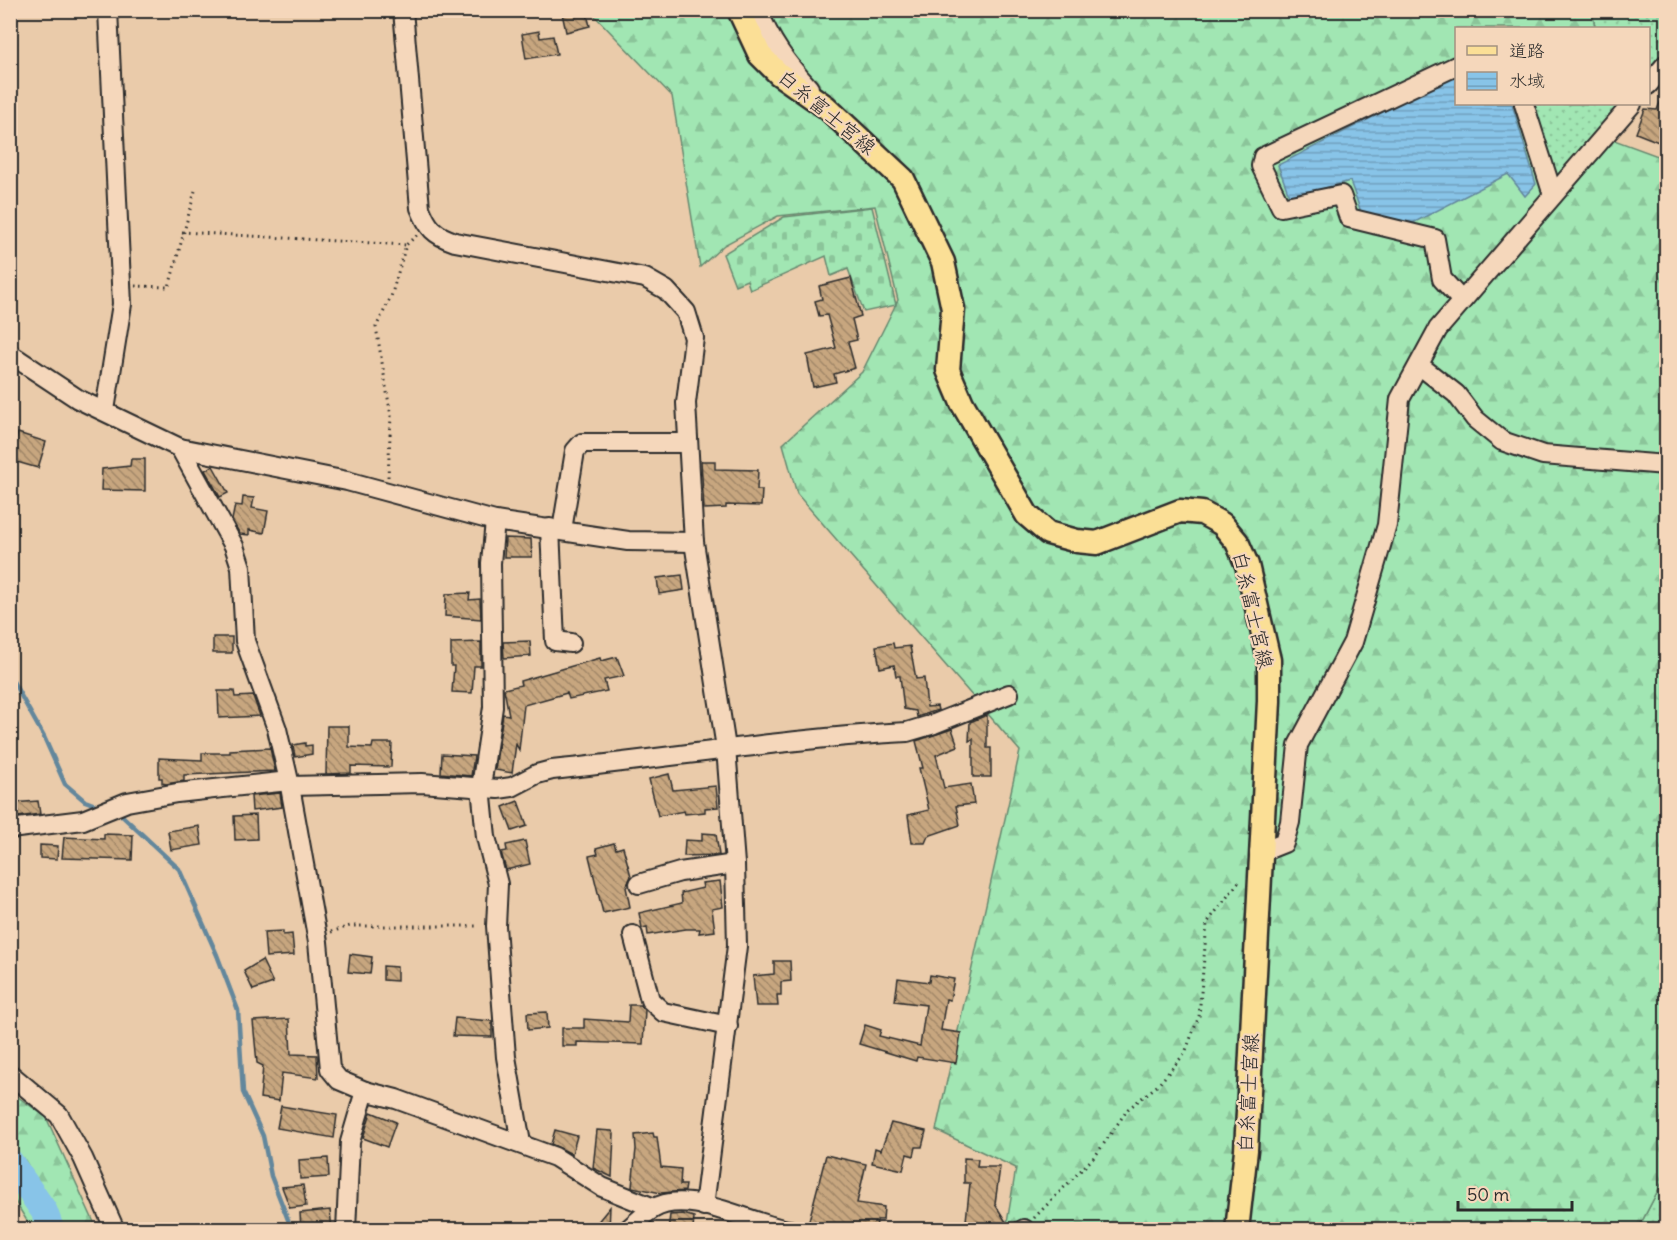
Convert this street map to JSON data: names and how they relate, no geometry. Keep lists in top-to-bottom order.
{
  "streets": {
    "main road": ["白糸富士宮線"]
  },
  "legend": ["道路", "水域"],
  "scale_bar": "50 m"
}
